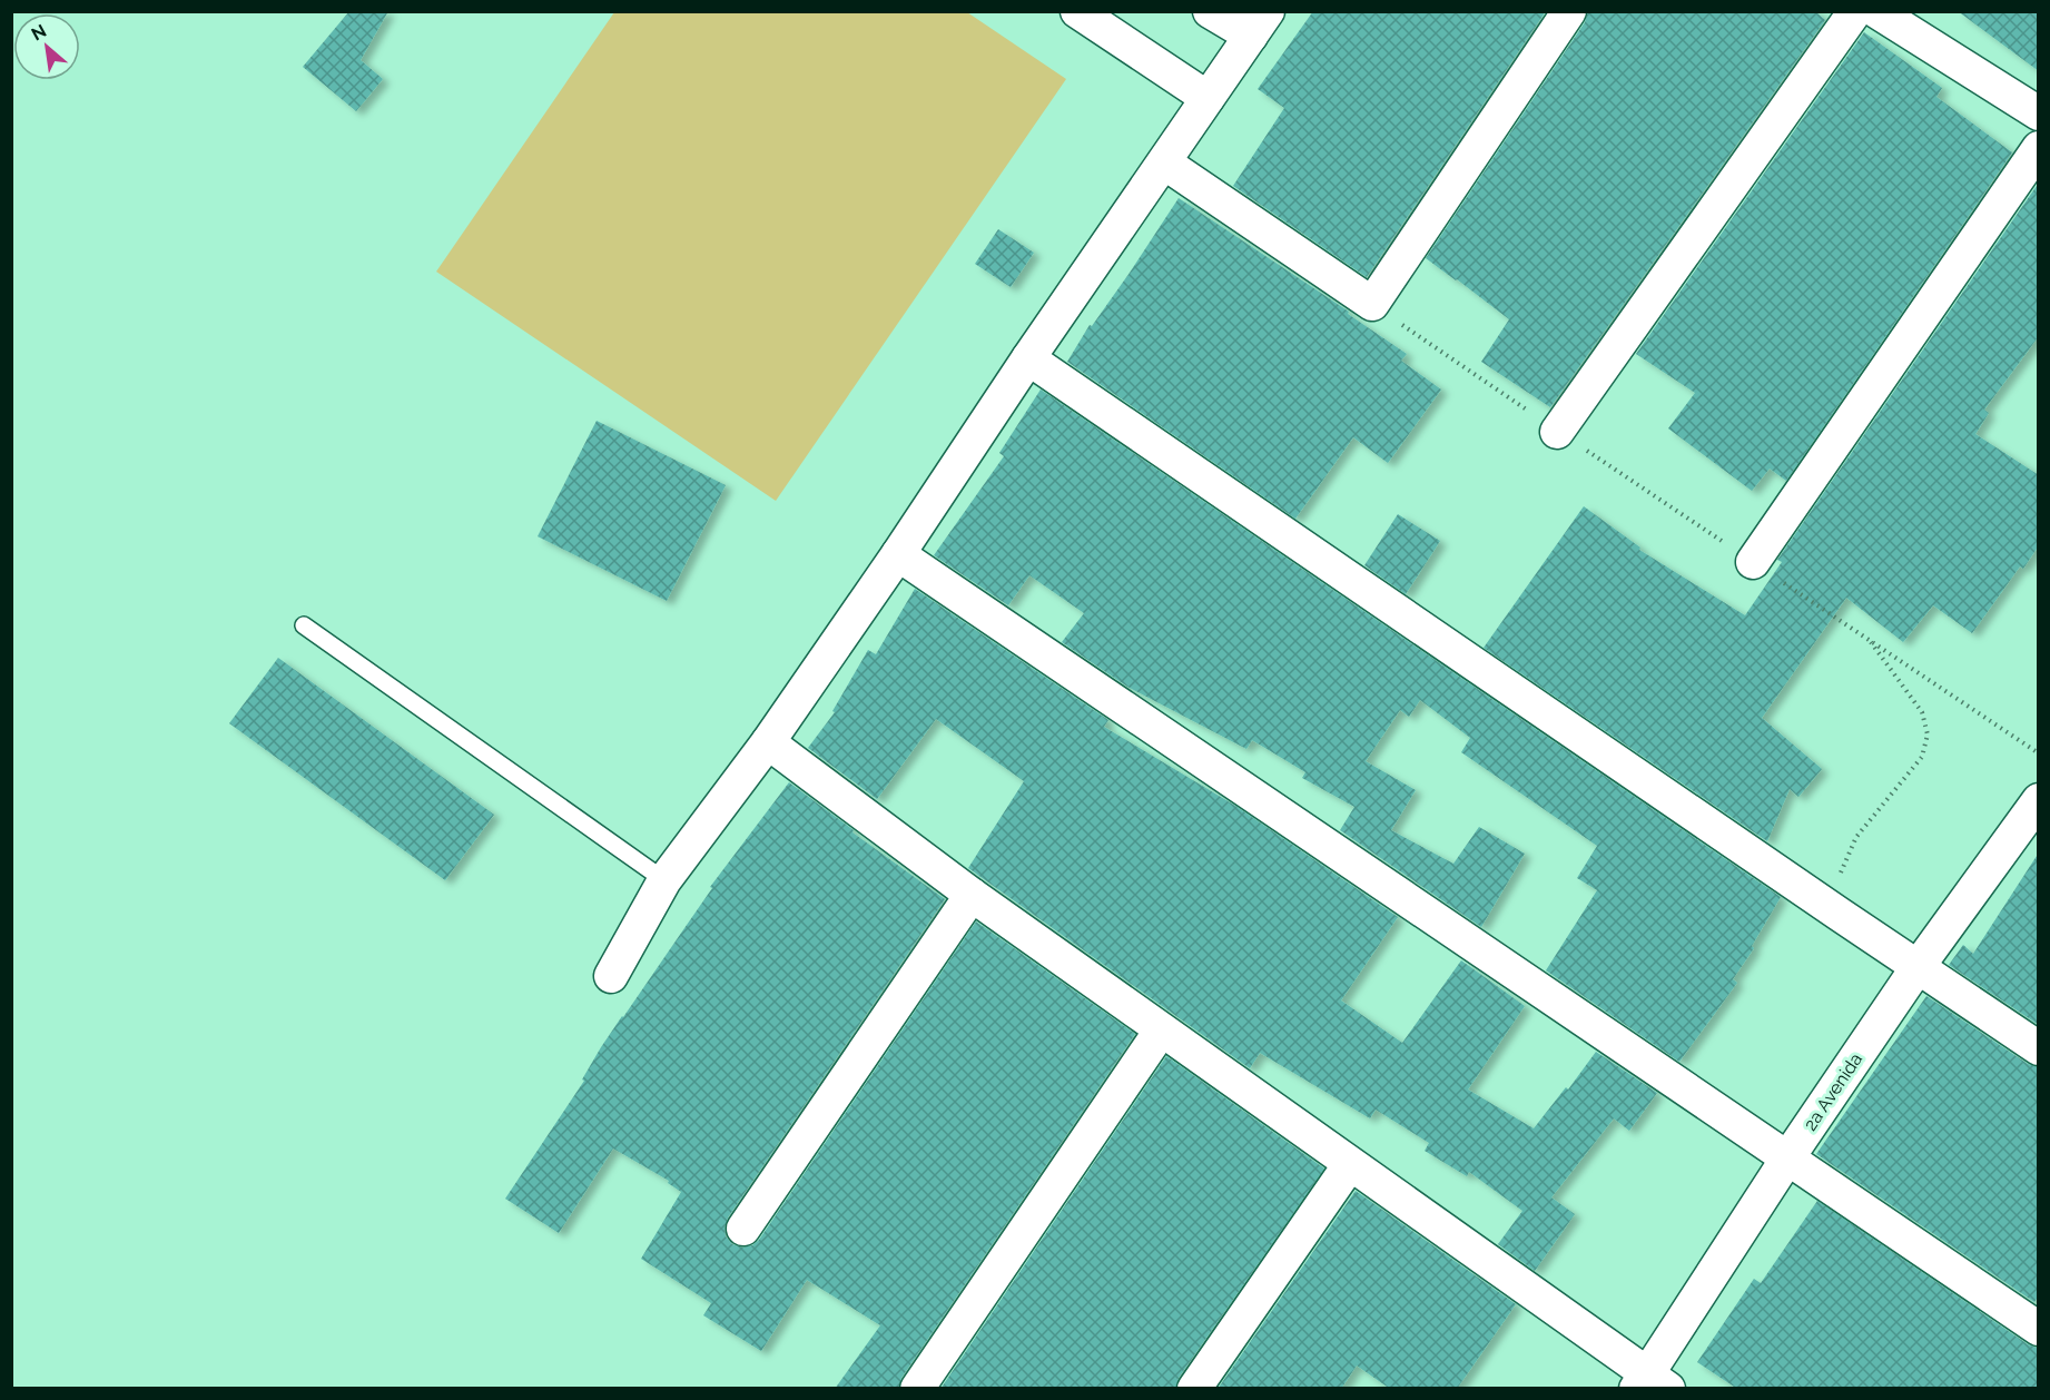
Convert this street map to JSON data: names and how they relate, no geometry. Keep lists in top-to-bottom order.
{
  "streets": {
    "street": ["2a Avenida"]
  },
  "north": "top left"
}
